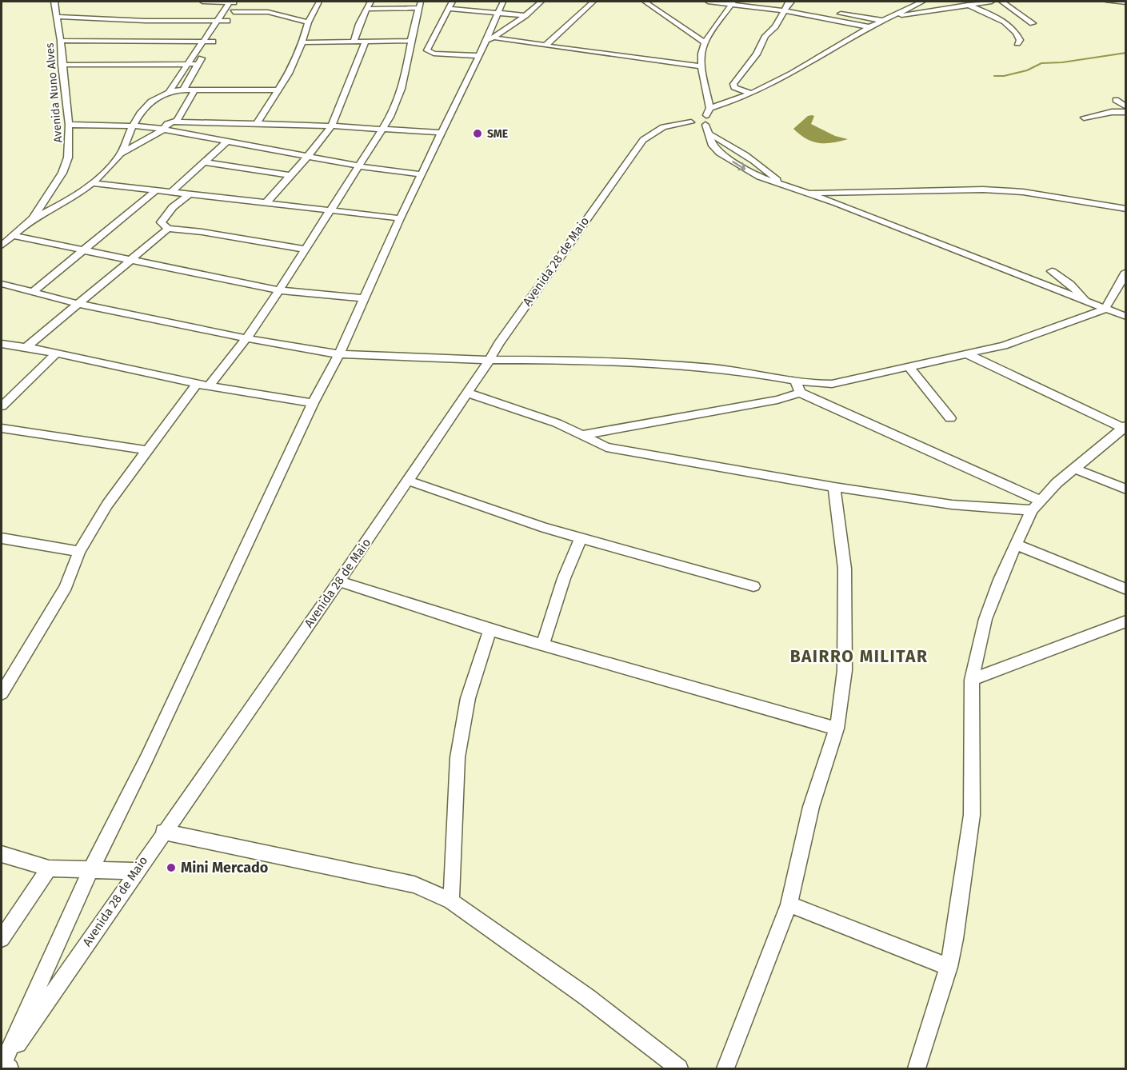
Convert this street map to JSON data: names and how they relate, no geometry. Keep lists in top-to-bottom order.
{
  "streets": {
    "street": ["Avenida Nuno Alves", "Avenida 28 de Maio"]
  },
  "districts": ["BAIRRO MILITAR"],
  "places": ["SME", "Mini Mercado"]
}
